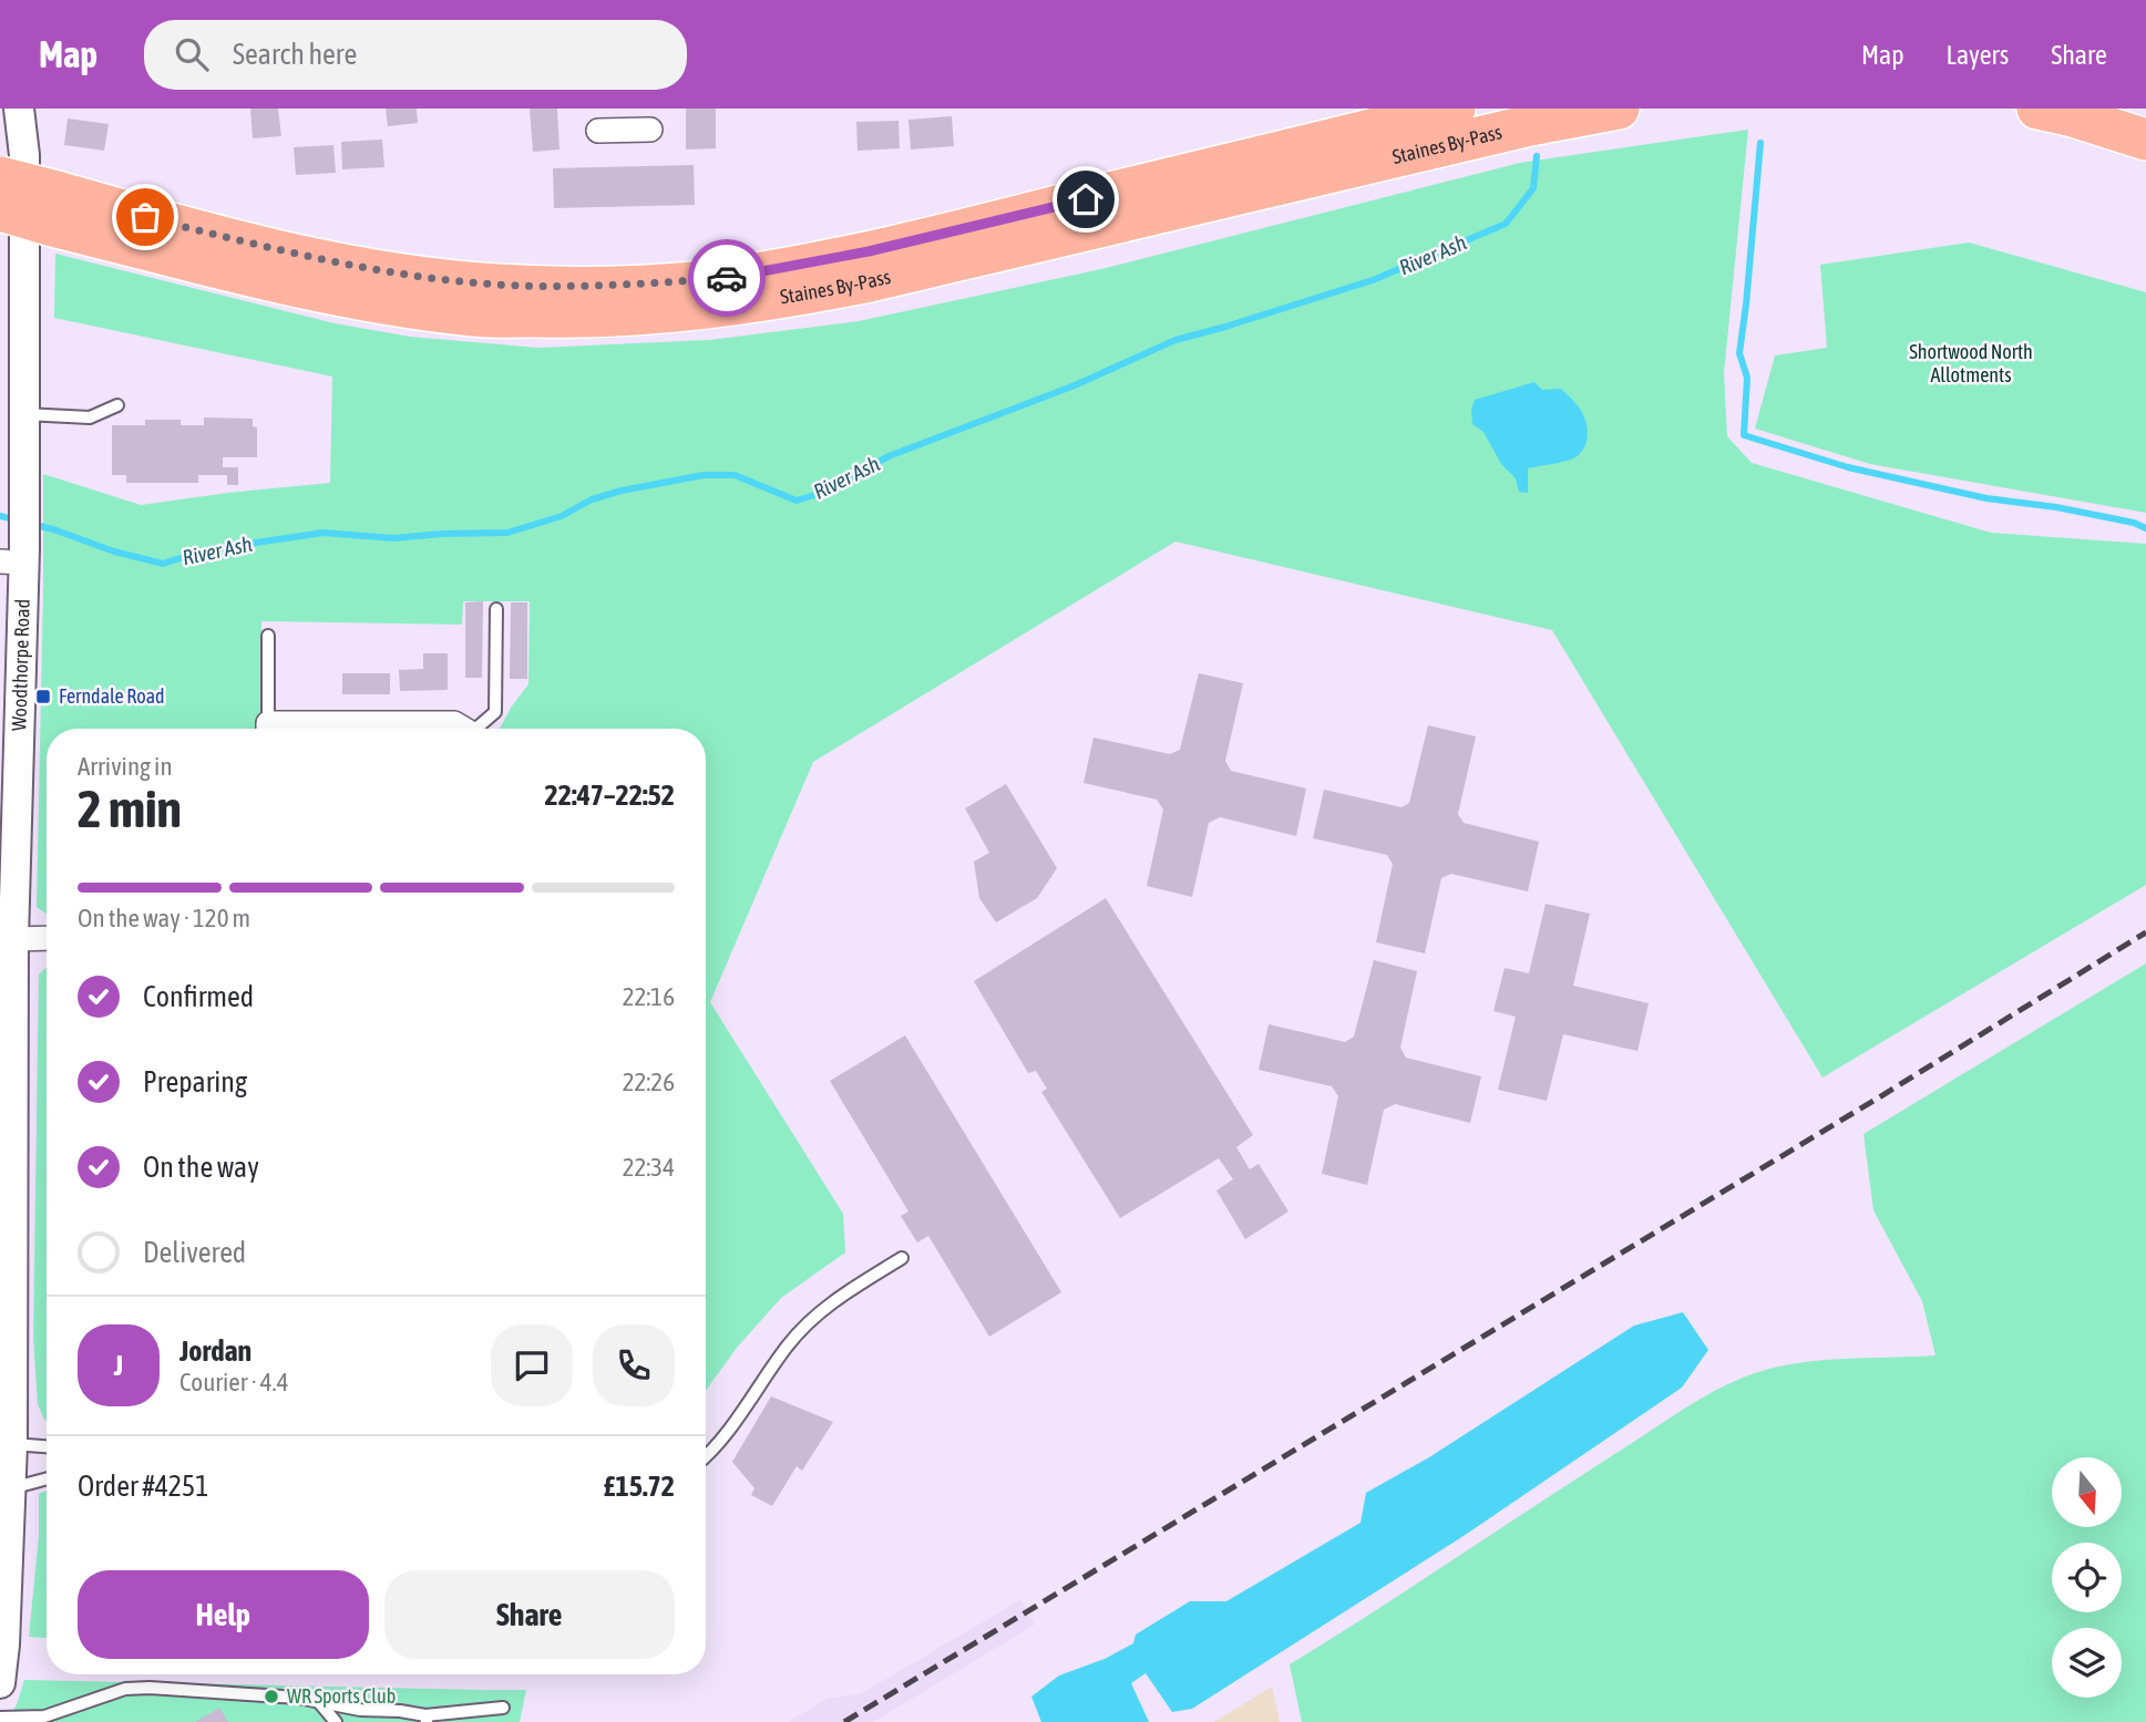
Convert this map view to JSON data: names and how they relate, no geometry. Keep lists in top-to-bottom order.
{
  "streets": {
    "highway": ["Staines By-Pass"],
    "street": ["Woodthorpe Road"]
  },
  "water": ["River Ash"],
  "parks": ["Shortwood North Allotments"],
  "places": {
    "transit": ["Ferndale Road"],
    "other": ["WR Sports Club"]
  },
  "north": "bottom",
  "page": {
    "header": "Map",
    "search": "Search here",
    "nav": ["Map", "Layers", "Share"],
    "heading": ["2 min", "Arriving in", "22:47–22:52"],
    "panel": [
      "Jordan",
      "Courier · 4.4",
      "Order #4251",
      "£15.72"
    ],
    "bar": "On the way · 120 m",
    "list": [
      ["Confirmed", "22:16"],
      ["Preparing", "22:26"],
      ["On the way", "22:34"],
      "Delivered"
    ],
    "round": "J",
    "buttons": ["Help", "Share"]
  }
}
